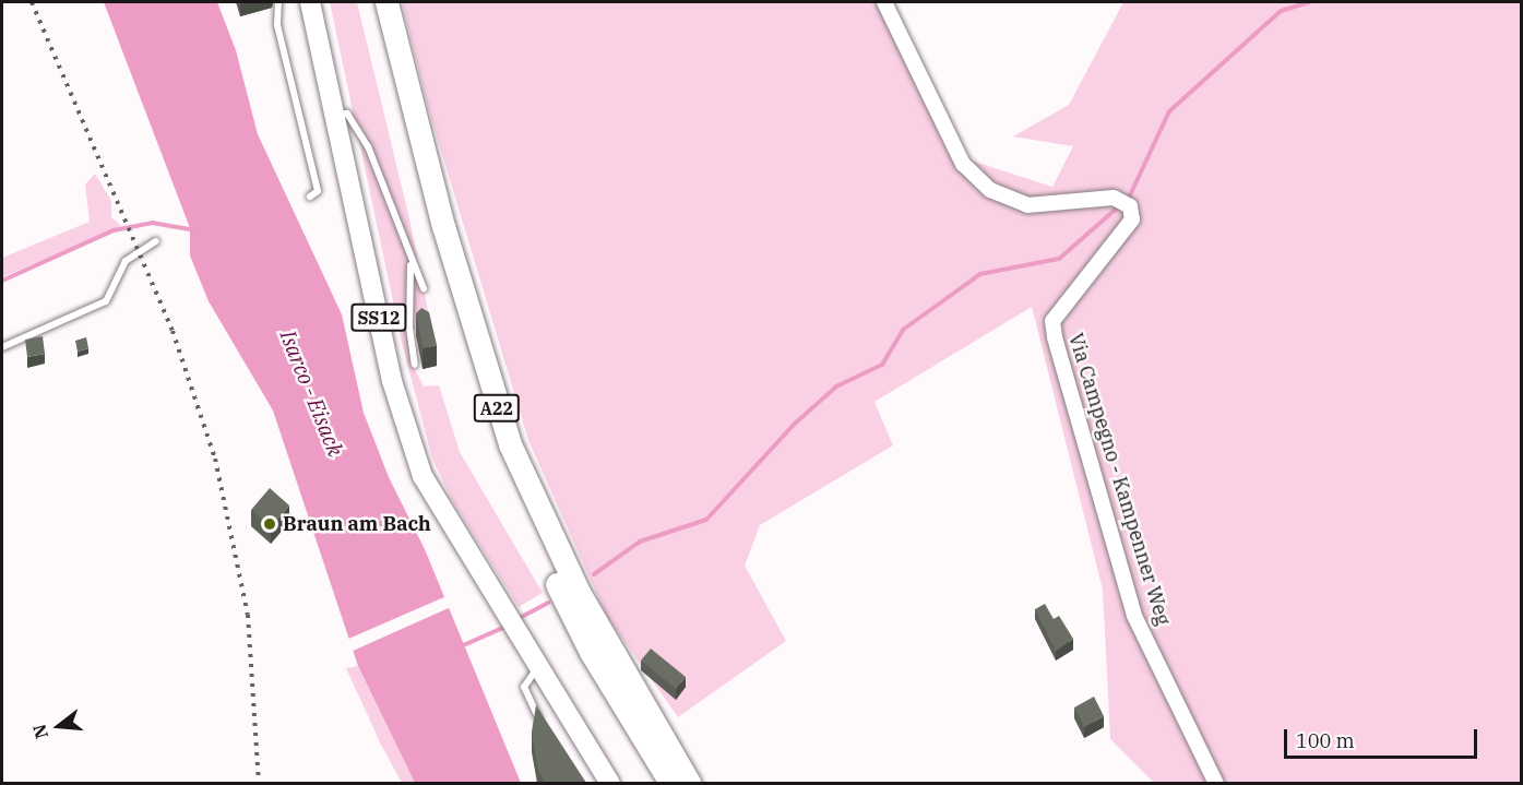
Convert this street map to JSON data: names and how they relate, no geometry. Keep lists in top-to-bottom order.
{
  "streets": {
    "highway": ["A22"],
    "main road": ["SS12"],
    "street": ["Via Campegno - Kampenner Weg"]
  },
  "water": ["Isarco - Eisack"],
  "places": ["Braun am Bach"],
  "scale_bar": "100 m",
  "north": "left"
}
